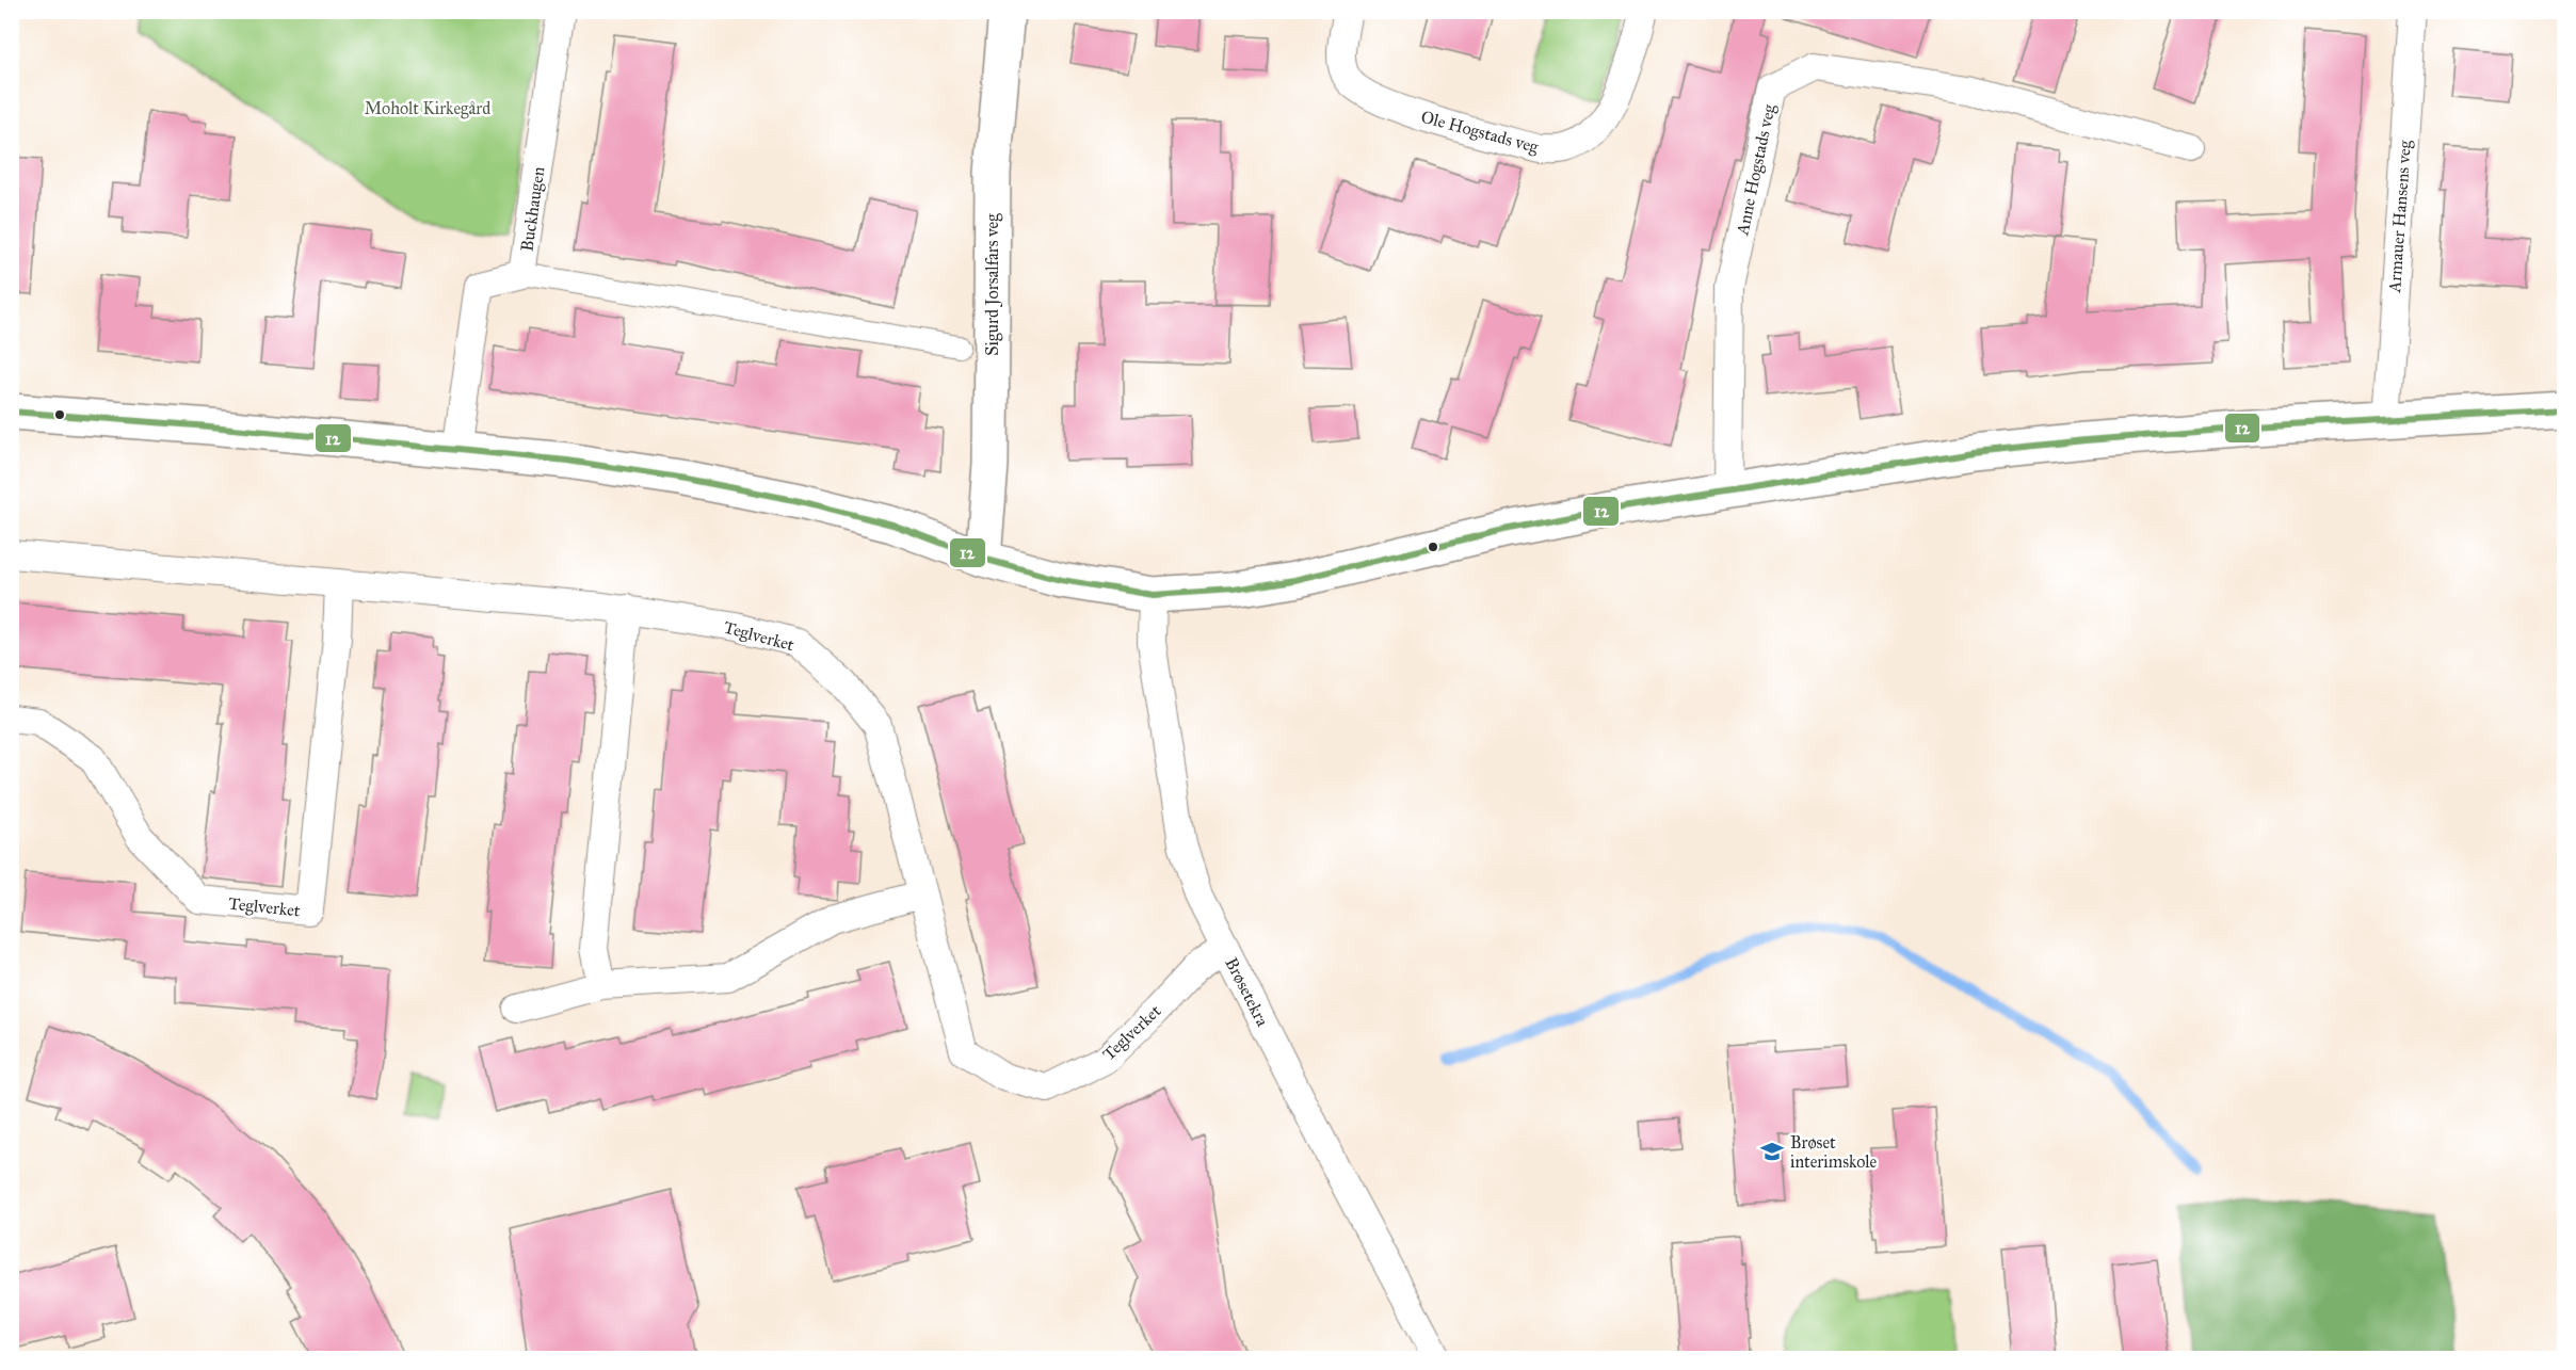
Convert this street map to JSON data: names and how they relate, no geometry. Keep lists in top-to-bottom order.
{
  "streets": {
    "street": [
      "Ole Hogstads veg",
      "Anne Hogstads veg",
      "Buckhaugen",
      "Armauer Hansens veg",
      "Sigurd Jorsalfars veg",
      "Teglverket",
      "Brøsetekra"
    ]
  },
  "crossings": [
    ["Teglverket", "Brøsetekra"]
  ],
  "parks": ["Moholt Kirkegård"],
  "places": {
    "school or university": ["Brøset interimskole"]
  },
  "lines": ["transit line 12"]
}
